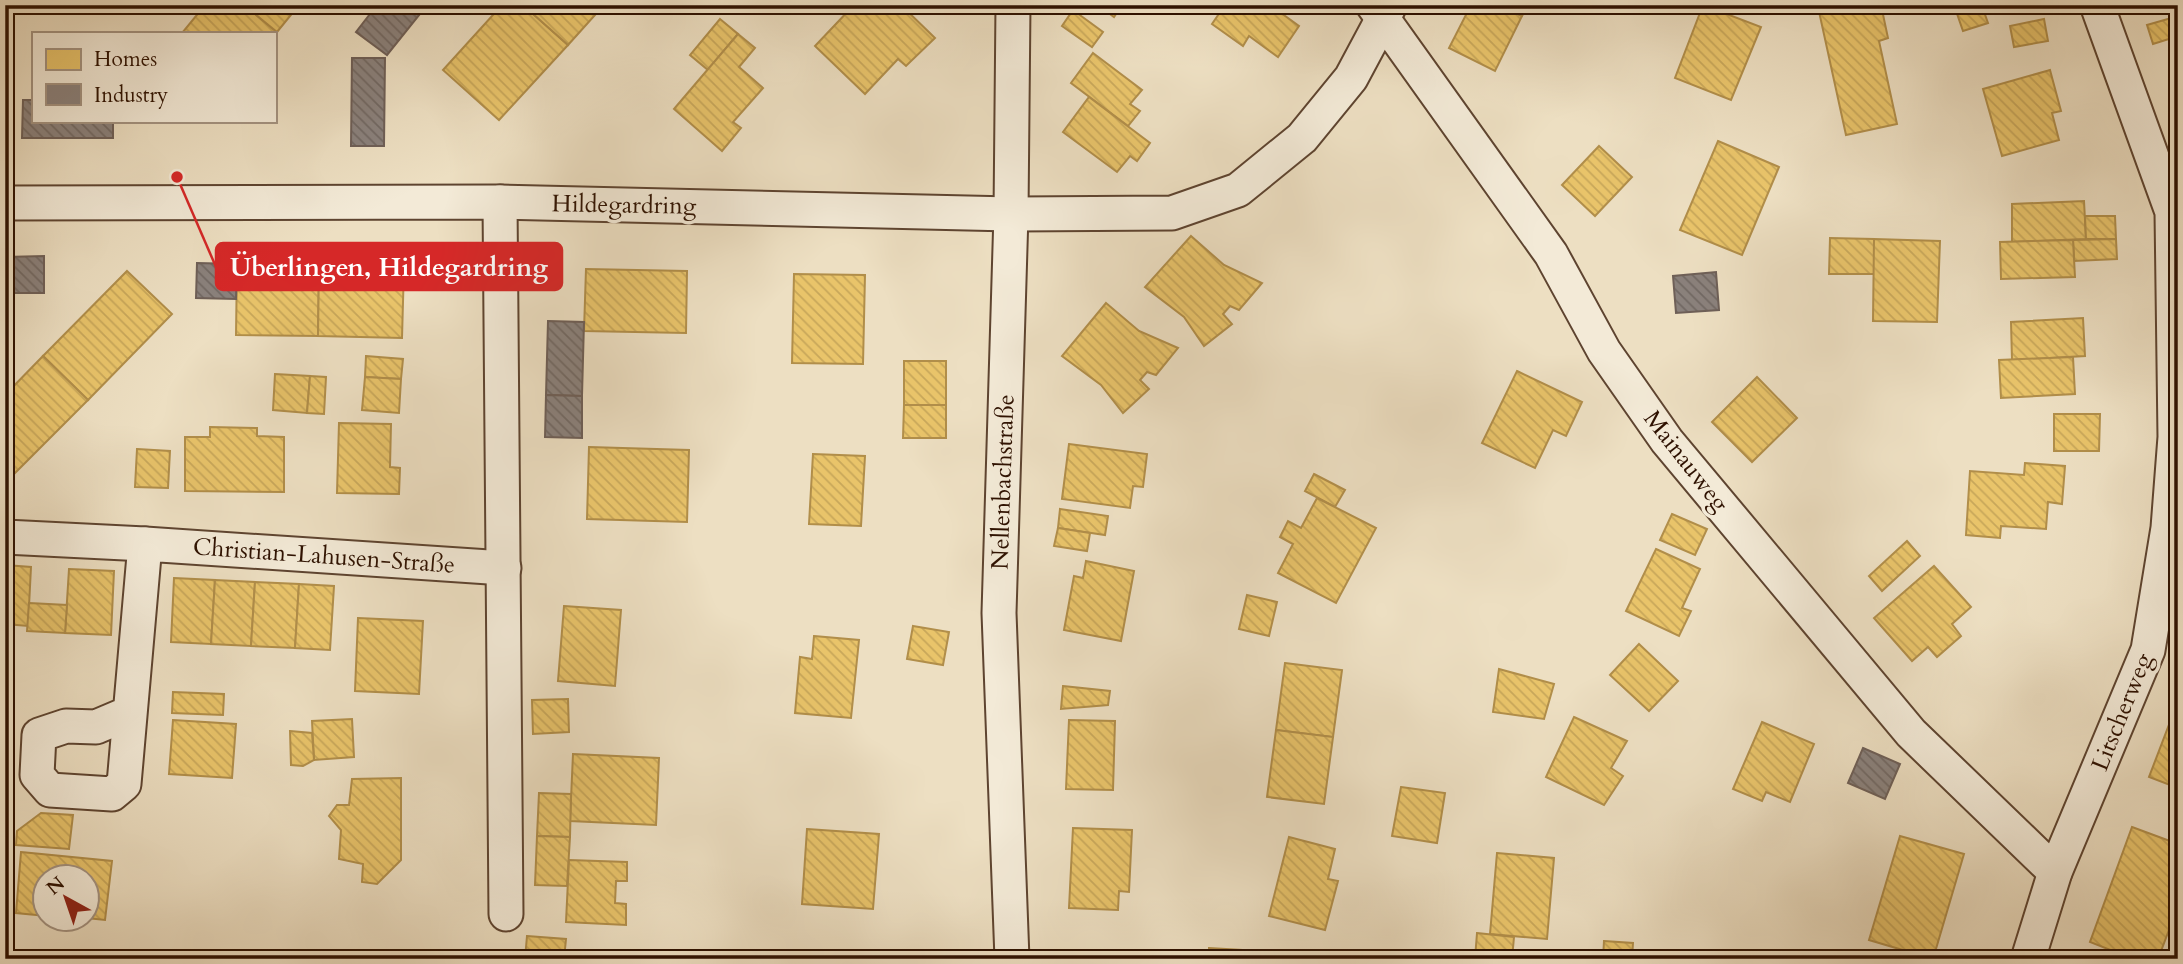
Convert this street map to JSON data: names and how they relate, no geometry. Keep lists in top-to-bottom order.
{
  "streets": {
    "street": [
      "Hildegardring",
      "Mainauweg",
      "Nellenbachstraße",
      "Christian-Lahusen-Straße",
      "Litscherweg"
    ]
  },
  "crossings": [
    ["Hildegardring", "Mainauweg"],
    ["Hildegardring", "Nellenbachstraße"],
    ["Mainauweg", "Litscherweg"]
  ],
  "places": ["Überlingen, Hildegardring"],
  "legend": ["Homes", "Industry"],
  "north": "top left"
}
